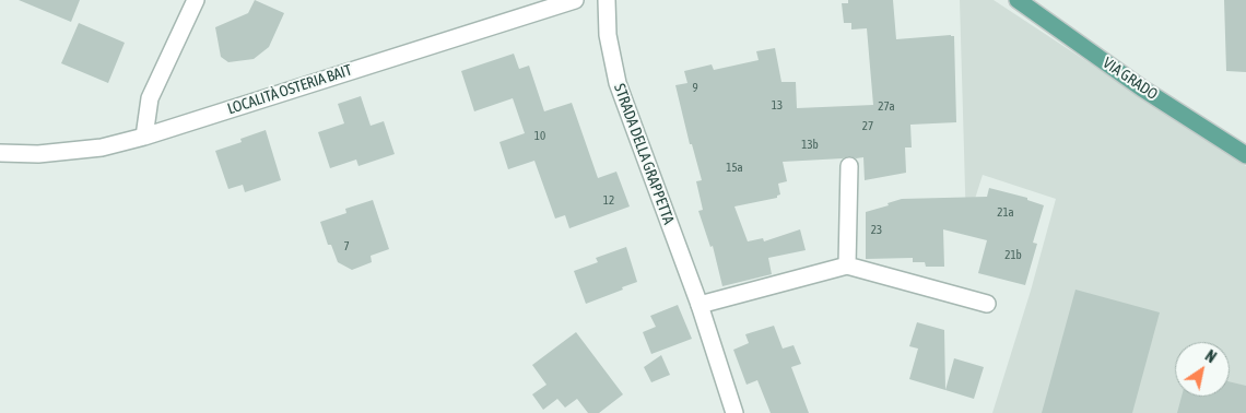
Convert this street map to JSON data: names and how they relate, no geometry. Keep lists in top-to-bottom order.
{
  "streets": {
    "main road": ["VIA GRADO"],
    "street": ["LOCALITÀ OSTERIA BAIT", "STRADA DELLA GRAPPETTA"]
  },
  "house_numbers": [
    "9",
    "13",
    "27a",
    "27",
    "10",
    "13b",
    "15a",
    "12",
    "21a",
    "23",
    "7",
    "21b"
  ],
  "north": "top right"
}
